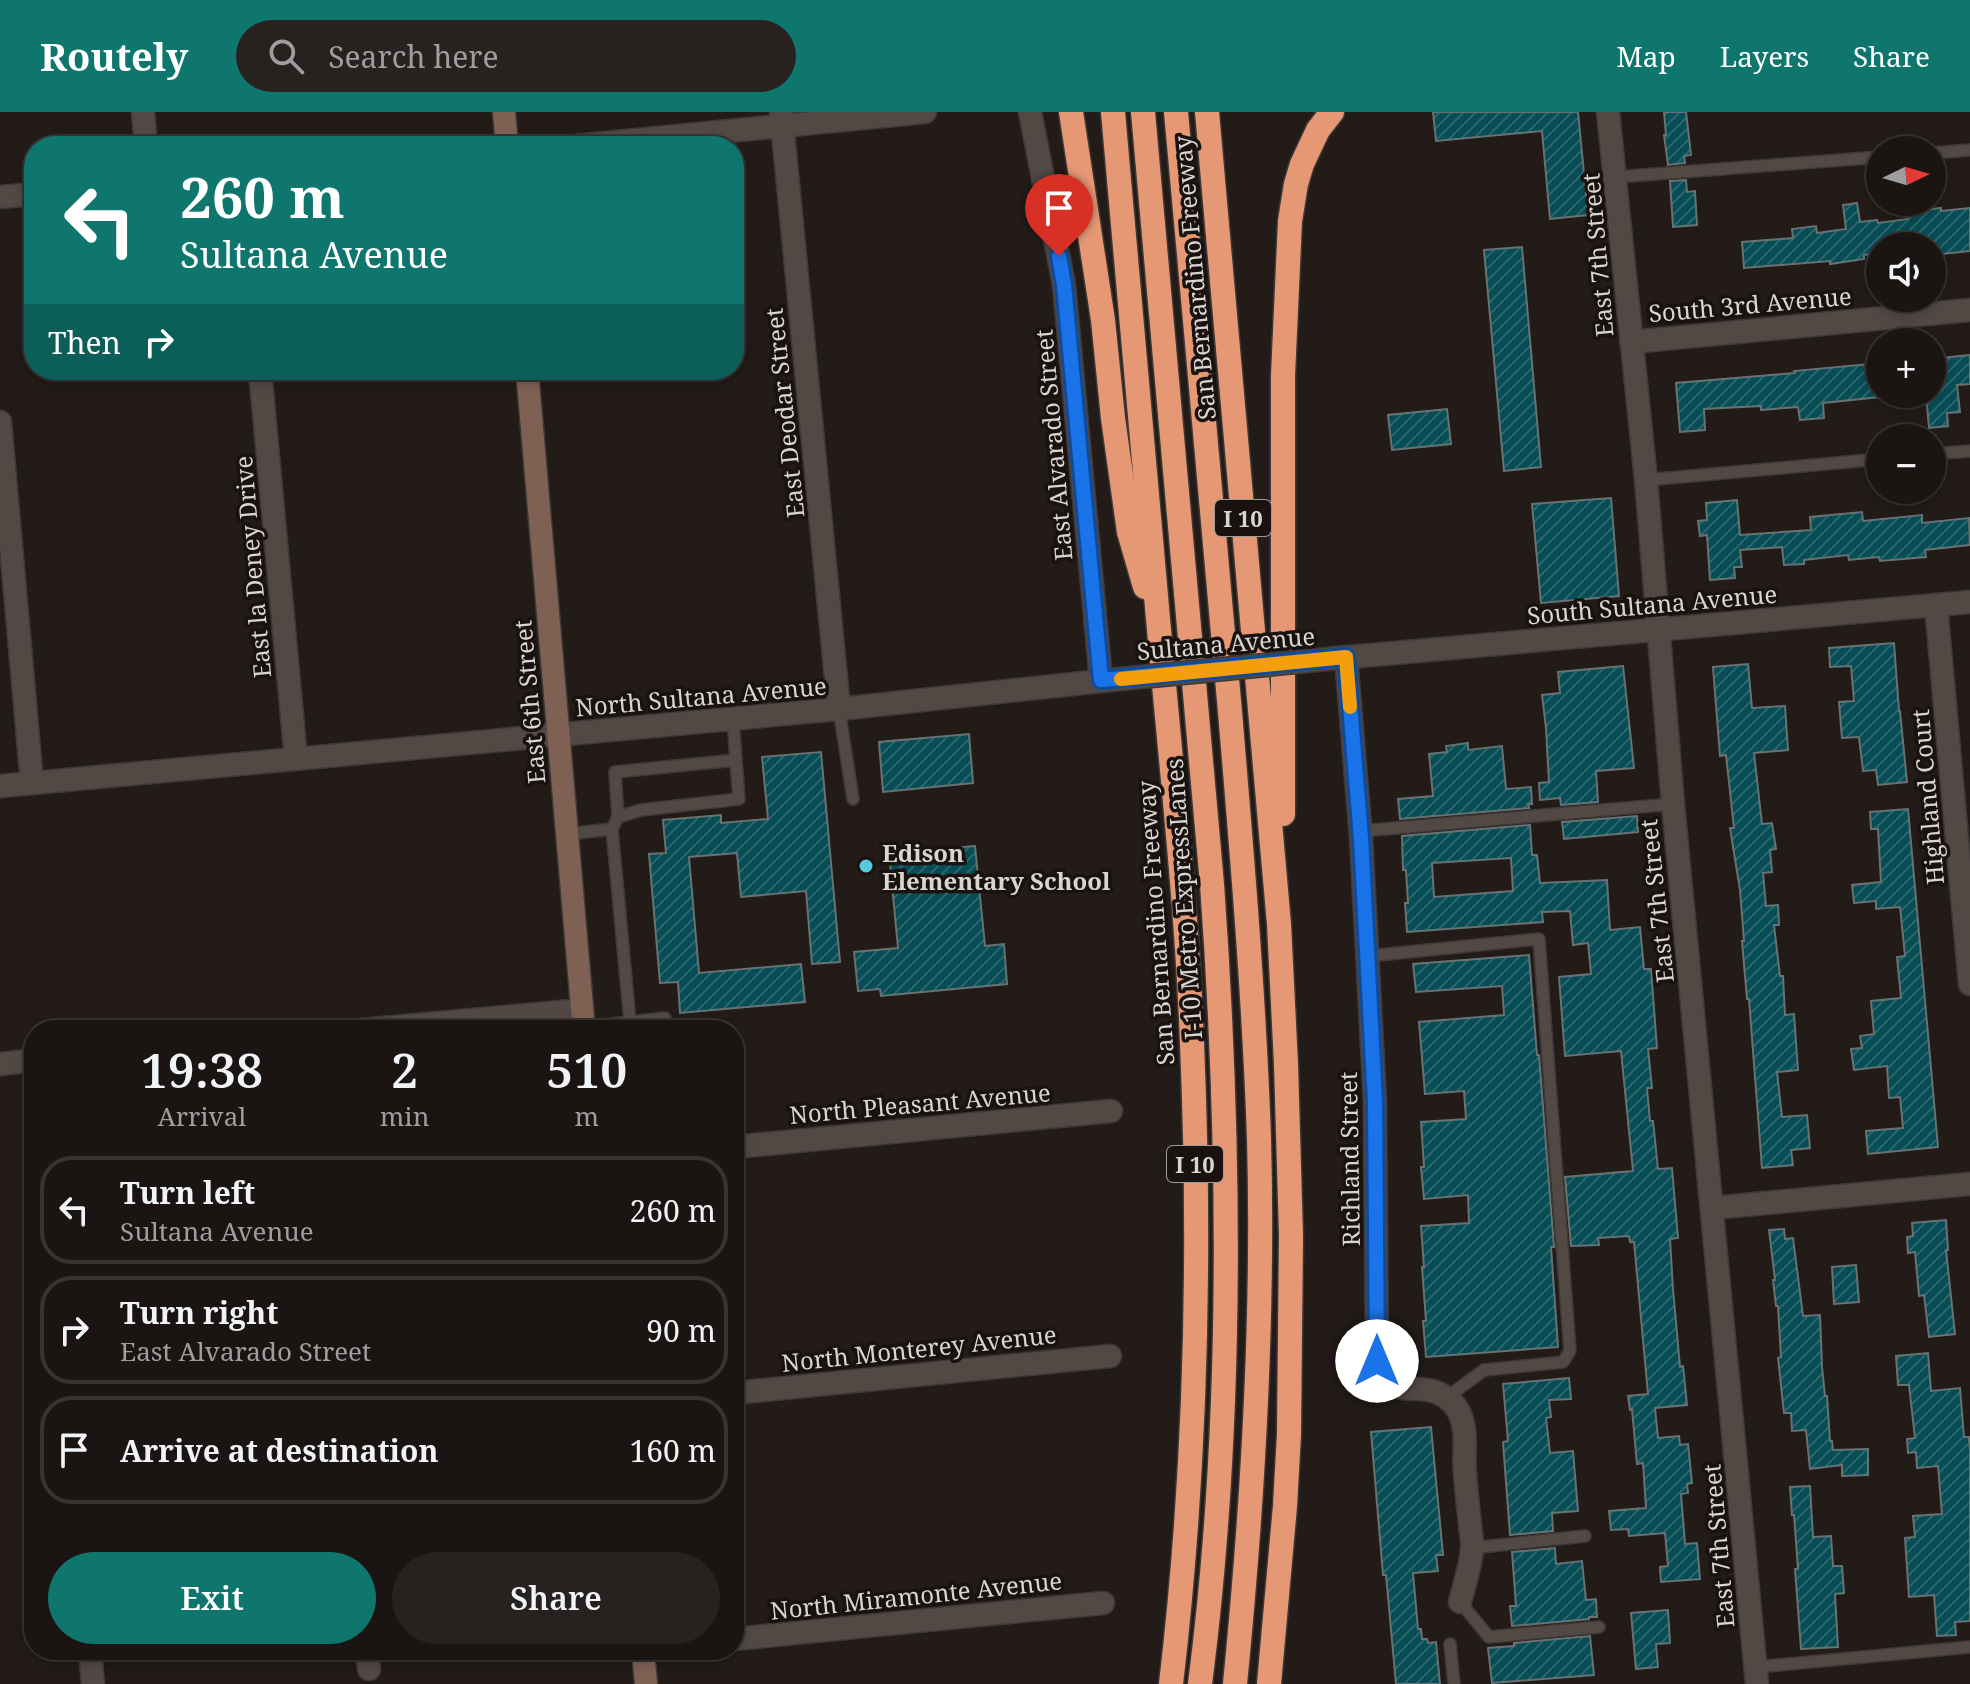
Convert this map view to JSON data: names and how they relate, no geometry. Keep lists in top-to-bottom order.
{
  "streets": {
    "highway": ["San Bernardino Freeway", "I 10", "I-10 Metro ExpressLanes"],
    "main road": ["East 6th Street"],
    "street": [
      "East 7th Street",
      "South 3rd Avenue",
      "East Deodar Street",
      "East Alvarado Street",
      "East la Deney Drive",
      "South Sultana Avenue",
      "Sultana Avenue",
      "North Sultana Avenue",
      "Highland Court",
      "North Pleasant Avenue",
      "Richland Street",
      "North Monterey Avenue",
      "North Miramonte Avenue"
    ]
  },
  "crossings": [
    ["East 7th Street", "South 3rd Avenue"],
    ["East 7th Street", "South Sultana Avenue"],
    ["East Deodar Street", "North Sultana Avenue"],
    ["East Alvarado Street", "Sultana Avenue"],
    ["East Alvarado Street", "North Sultana Avenue"],
    ["East la Deney Drive", "North Sultana Avenue"],
    ["South Sultana Avenue", "Sultana Avenue"],
    ["South Sultana Avenue", "Highland Court"],
    ["South Sultana Avenue", "Richland Street"],
    ["Sultana Avenue", "North Sultana Avenue"],
    ["Sultana Avenue", "Richland Street"],
    ["North Sultana Avenue", "East 6th Street"]
  ],
  "places": ["Edison Elementary School"],
  "north": "right",
  "page": {
    "header": "Routely",
    "search": "Search here",
    "nav": ["Map", "Layers", "Share"],
    "map_buttons": ["+", "−"],
    "turn": ["260 m", "Sultana Avenue"],
    "then": "Then",
    "eta": [
      "19:38",
      "Arrival",
      "2",
      "min",
      "510",
      "m"
    ],
    "list": [
      {
        "name": "Turn left",
        "note": "Sultana Avenue",
        "value": "260 m"
      },
      {
        "name": "Turn right",
        "note": "East Alvarado Street",
        "value": "90 m"
      },
      {
        "name": "Arrive at destination",
        "value": "160 m"
      }
    ],
    "buttons": ["Exit", "Share"]
  }
}
